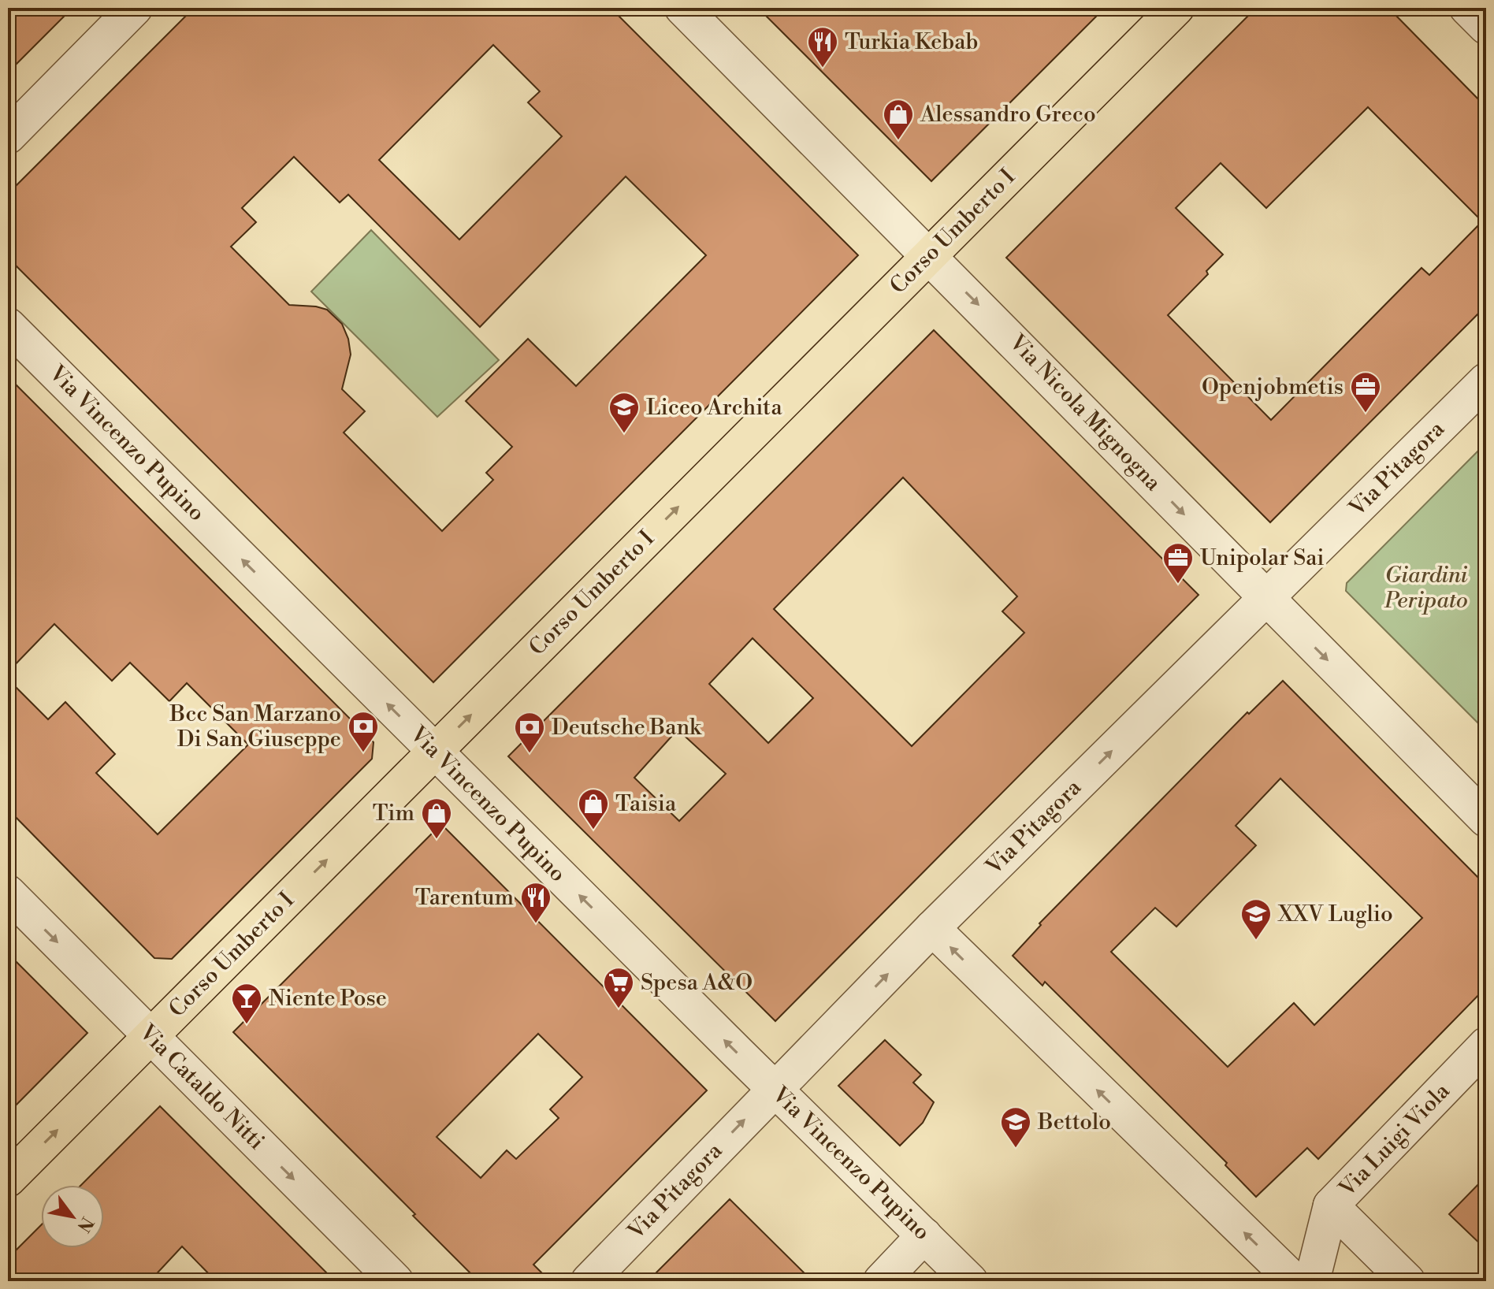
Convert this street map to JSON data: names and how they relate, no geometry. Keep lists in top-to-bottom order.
{
  "streets": {
    "main road": ["Corso Umberto I"],
    "street": [
      "Via Nicola Mignogna",
      "Via Vincenzo Pupino",
      "Via Pitagora",
      "Via Cataldo Nitti",
      "Via Luigi Viola"
    ]
  },
  "crossings": [
    ["Corso Umberto I", "Via Nicola Mignogna"],
    ["Corso Umberto I", "Via Vincenzo Pupino"],
    ["Corso Umberto I", "Via Cataldo Nitti"],
    ["Via Nicola Mignogna", "Via Pitagora"],
    ["Via Vincenzo Pupino", "Via Pitagora"]
  ],
  "one_way": [
    "Corso Umberto I",
    "Via Nicola Mignogna",
    "Via Vincenzo Pupino",
    "Via Pitagora",
    "Via Cataldo Nitti"
  ],
  "parks": ["Giardini Peripato"],
  "places": {
    "restaurant": ["Turkia Kebab", "Tarentum"],
    "shop": ["Alessandro Greco", "Taisia", "Tim"],
    "office": ["Openjobmetis", "Unipolar Sai"],
    "school or university": ["Liceo Archita", "XXV Luglio", "Bettolo"],
    "bank": ["Bcc San Marzano Di San Giuseppe", "Deutsche Bank"],
    "supermarket": ["Spesa A&O"],
    "bar": ["Niente Pose"]
  },
  "north": "bottom right"
}
